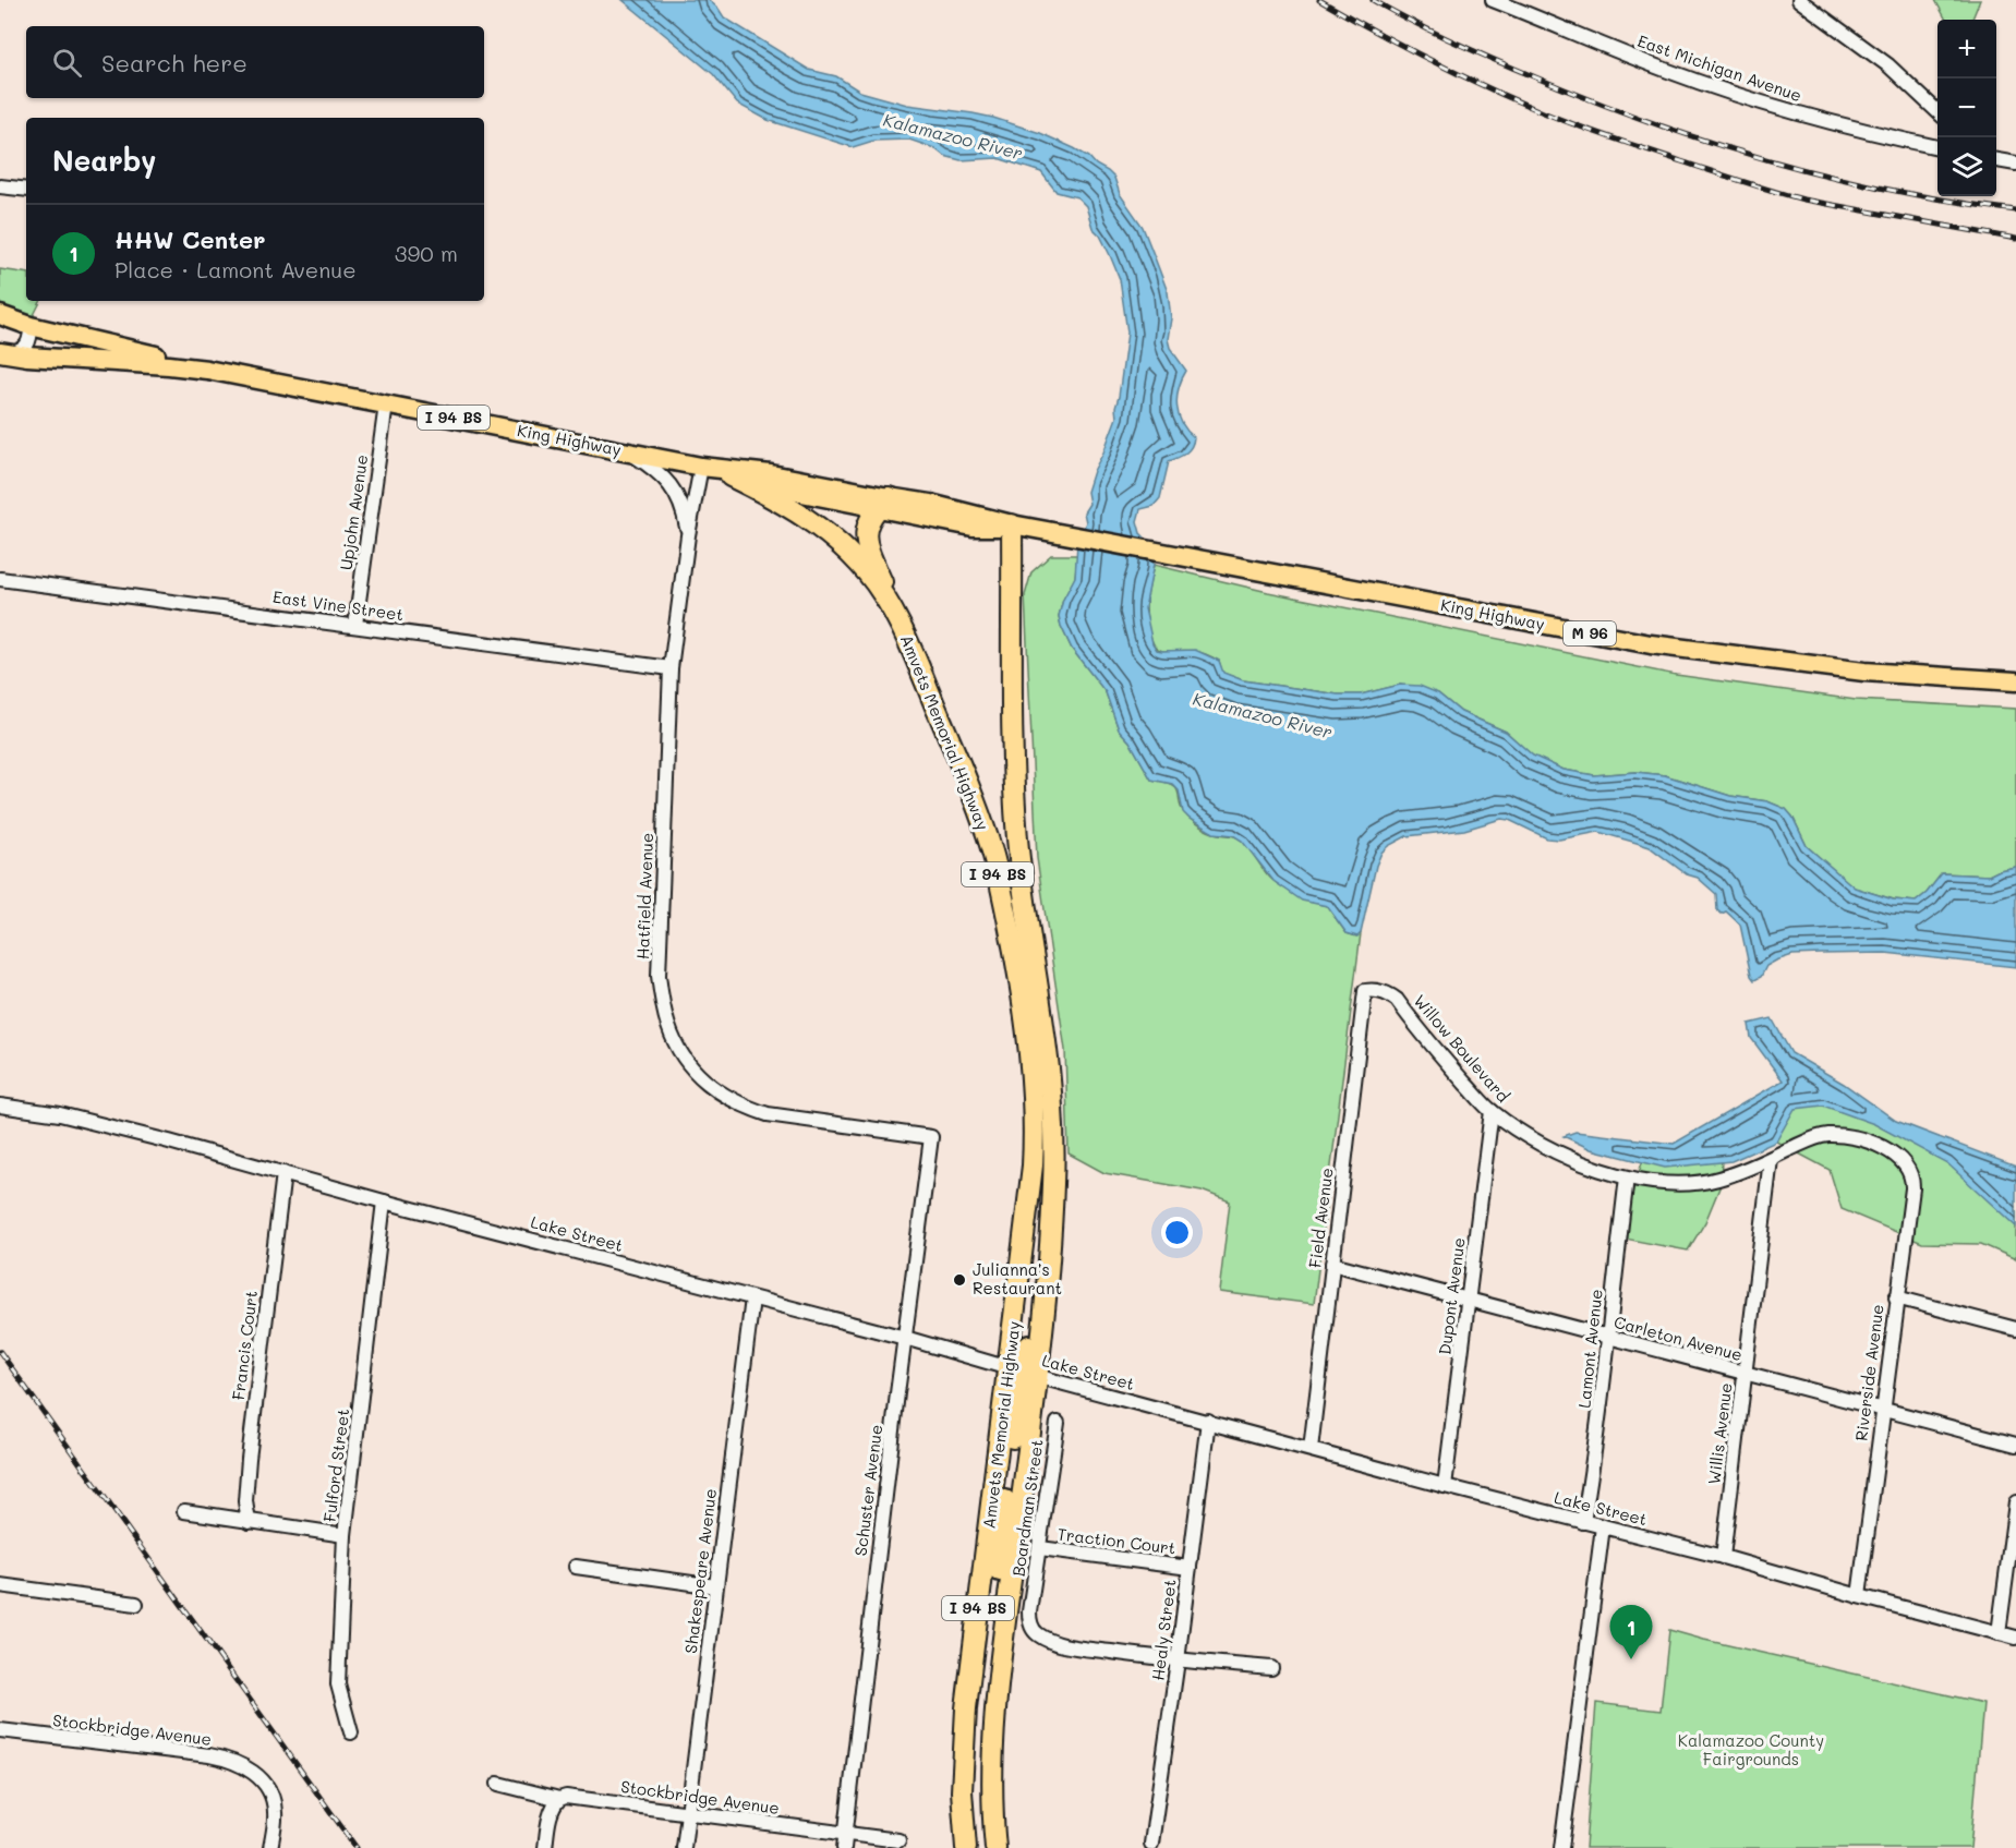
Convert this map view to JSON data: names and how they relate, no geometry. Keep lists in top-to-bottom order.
{
  "streets": {
    "highway": ["I 94 BS", "Amvets Memorial Highway"],
    "main road": ["King Highway", "M 96"],
    "street": [
      "East Michigan Avenue",
      "Upjohn Avenue",
      "East Vine Street",
      "Hatfield Avenue",
      "Willow Boulevard",
      "Field Avenue",
      "Lake Street",
      "Dupont Avenue",
      "Carleton Avenue",
      "Francis Court",
      "Lamont Avenue",
      "Riverside Avenue",
      "Willis Avenue",
      "Fulford Street",
      "Schuster Avenue",
      "Boardman Street",
      "Traction Court",
      "Shakespeare Avenue",
      "Healy Street",
      "Stockbridge Avenue"
    ]
  },
  "crossings": [
    ["I 94 BS", "King Highway"],
    ["I 94 BS", "Amvets Memorial Highway"],
    ["I 94 BS", "Lake Street"],
    ["King Highway", "Upjohn Avenue"],
    ["King Highway", "Amvets Memorial Highway"],
    ["King Highway", "Hatfield Avenue"],
    ["Upjohn Avenue", "East Vine Street"],
    ["East Vine Street", "Hatfield Avenue"],
    ["Amvets Memorial Highway", "Lake Street"],
    ["Hatfield Avenue", "Schuster Avenue"],
    ["Willow Boulevard", "Field Avenue"],
    ["Willow Boulevard", "Dupont Avenue"],
    ["Willow Boulevard", "Lamont Avenue"],
    ["Willow Boulevard", "Riverside Avenue"],
    ["Willow Boulevard", "Willis Avenue"],
    ["Field Avenue", "Lake Street"],
    ["Field Avenue", "Carleton Avenue"],
    ["Lake Street", "Dupont Avenue"],
    ["Lake Street", "Francis Court"],
    ["Lake Street", "Lamont Avenue"],
    ["Lake Street", "Riverside Avenue"],
    ["Lake Street", "Willis Avenue"],
    ["Lake Street", "Fulford Street"],
    ["Lake Street", "Schuster Avenue"],
    ["Lake Street", "Shakespeare Avenue"],
    ["Lake Street", "Healy Street"],
    ["Dupont Avenue", "Carleton Avenue"],
    ["Carleton Avenue", "Lamont Avenue"],
    ["Carleton Avenue", "Riverside Avenue"],
    ["Carleton Avenue", "Willis Avenue"],
    ["Schuster Avenue", "Stockbridge Avenue"],
    ["Boardman Street", "Traction Court"],
    ["Boardman Street", "Healy Street"],
    ["Traction Court", "Healy Street"],
    ["Shakespeare Avenue", "Stockbridge Avenue"]
  ],
  "water": ["Kalamazoo River"],
  "parks": ["Kalamazoo County Fairgrounds"],
  "places": ["Julianna's Restaurant"],
  "page": {
    "map_buttons": ["+", "−"],
    "search": "Search here",
    "heading": "Nearby",
    "list": [
      {
        "mark": "1",
        "name": "HHW Center",
        "note": "Place · Lamont Avenue",
        "value": "390 m"
      }
    ],
    "pins": "1"
  }
}
